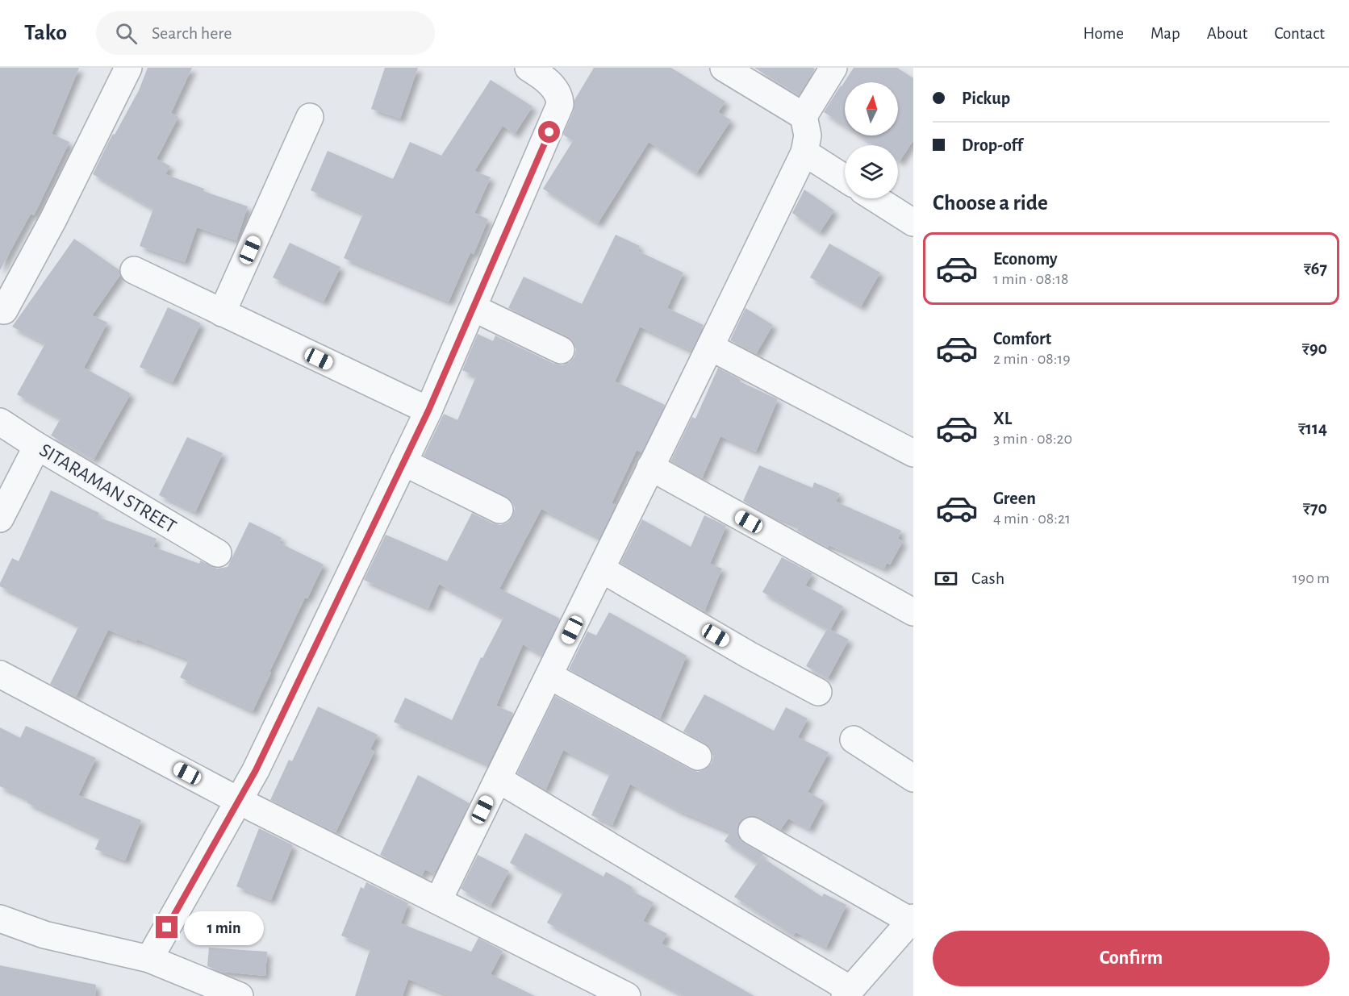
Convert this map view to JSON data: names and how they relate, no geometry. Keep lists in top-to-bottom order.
{
  "streets": {
    "street": ["SITARAMAN STREET"]
  },
  "north": "top",
  "page": {
    "header": "Tako",
    "search": "Search here",
    "nav": [
      "Home",
      "Map",
      "About",
      "Contact"
    ],
    "banner": ["Pickup", "Drop-off"],
    "heading": "Choose a ride",
    "list": [
      {
        "name": "Economy",
        "note": "1 min · 08:18",
        "value": "₹67"
      },
      {
        "name": "Comfort",
        "note": "2 min · 08:19",
        "value": "₹90"
      },
      {
        "name": "XL",
        "note": "3 min · 08:20",
        "value": "₹114"
      },
      {
        "name": "Green",
        "note": "4 min · 08:21",
        "value": "₹70"
      }
    ],
    "pay": ["Cash", "190 m"],
    "bubble": "1 min",
    "buttons": "Confirm"
  }
}
